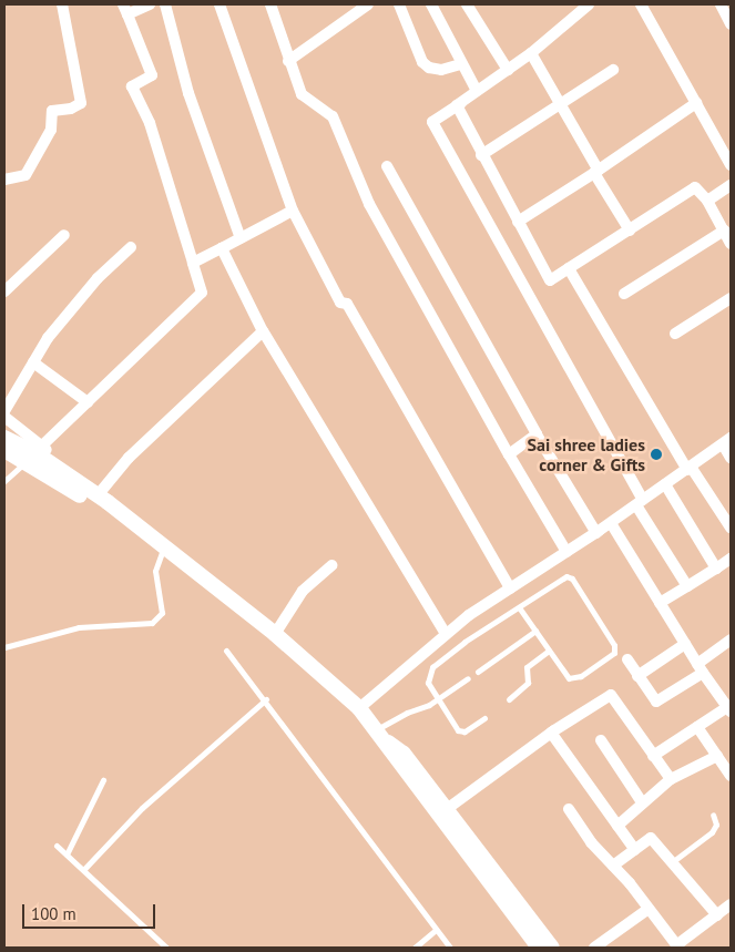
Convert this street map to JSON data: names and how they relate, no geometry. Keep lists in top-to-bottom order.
{
  "places": ["Sai shree ladies corner & Gifts"],
  "scale_bar": "100 m"
}
